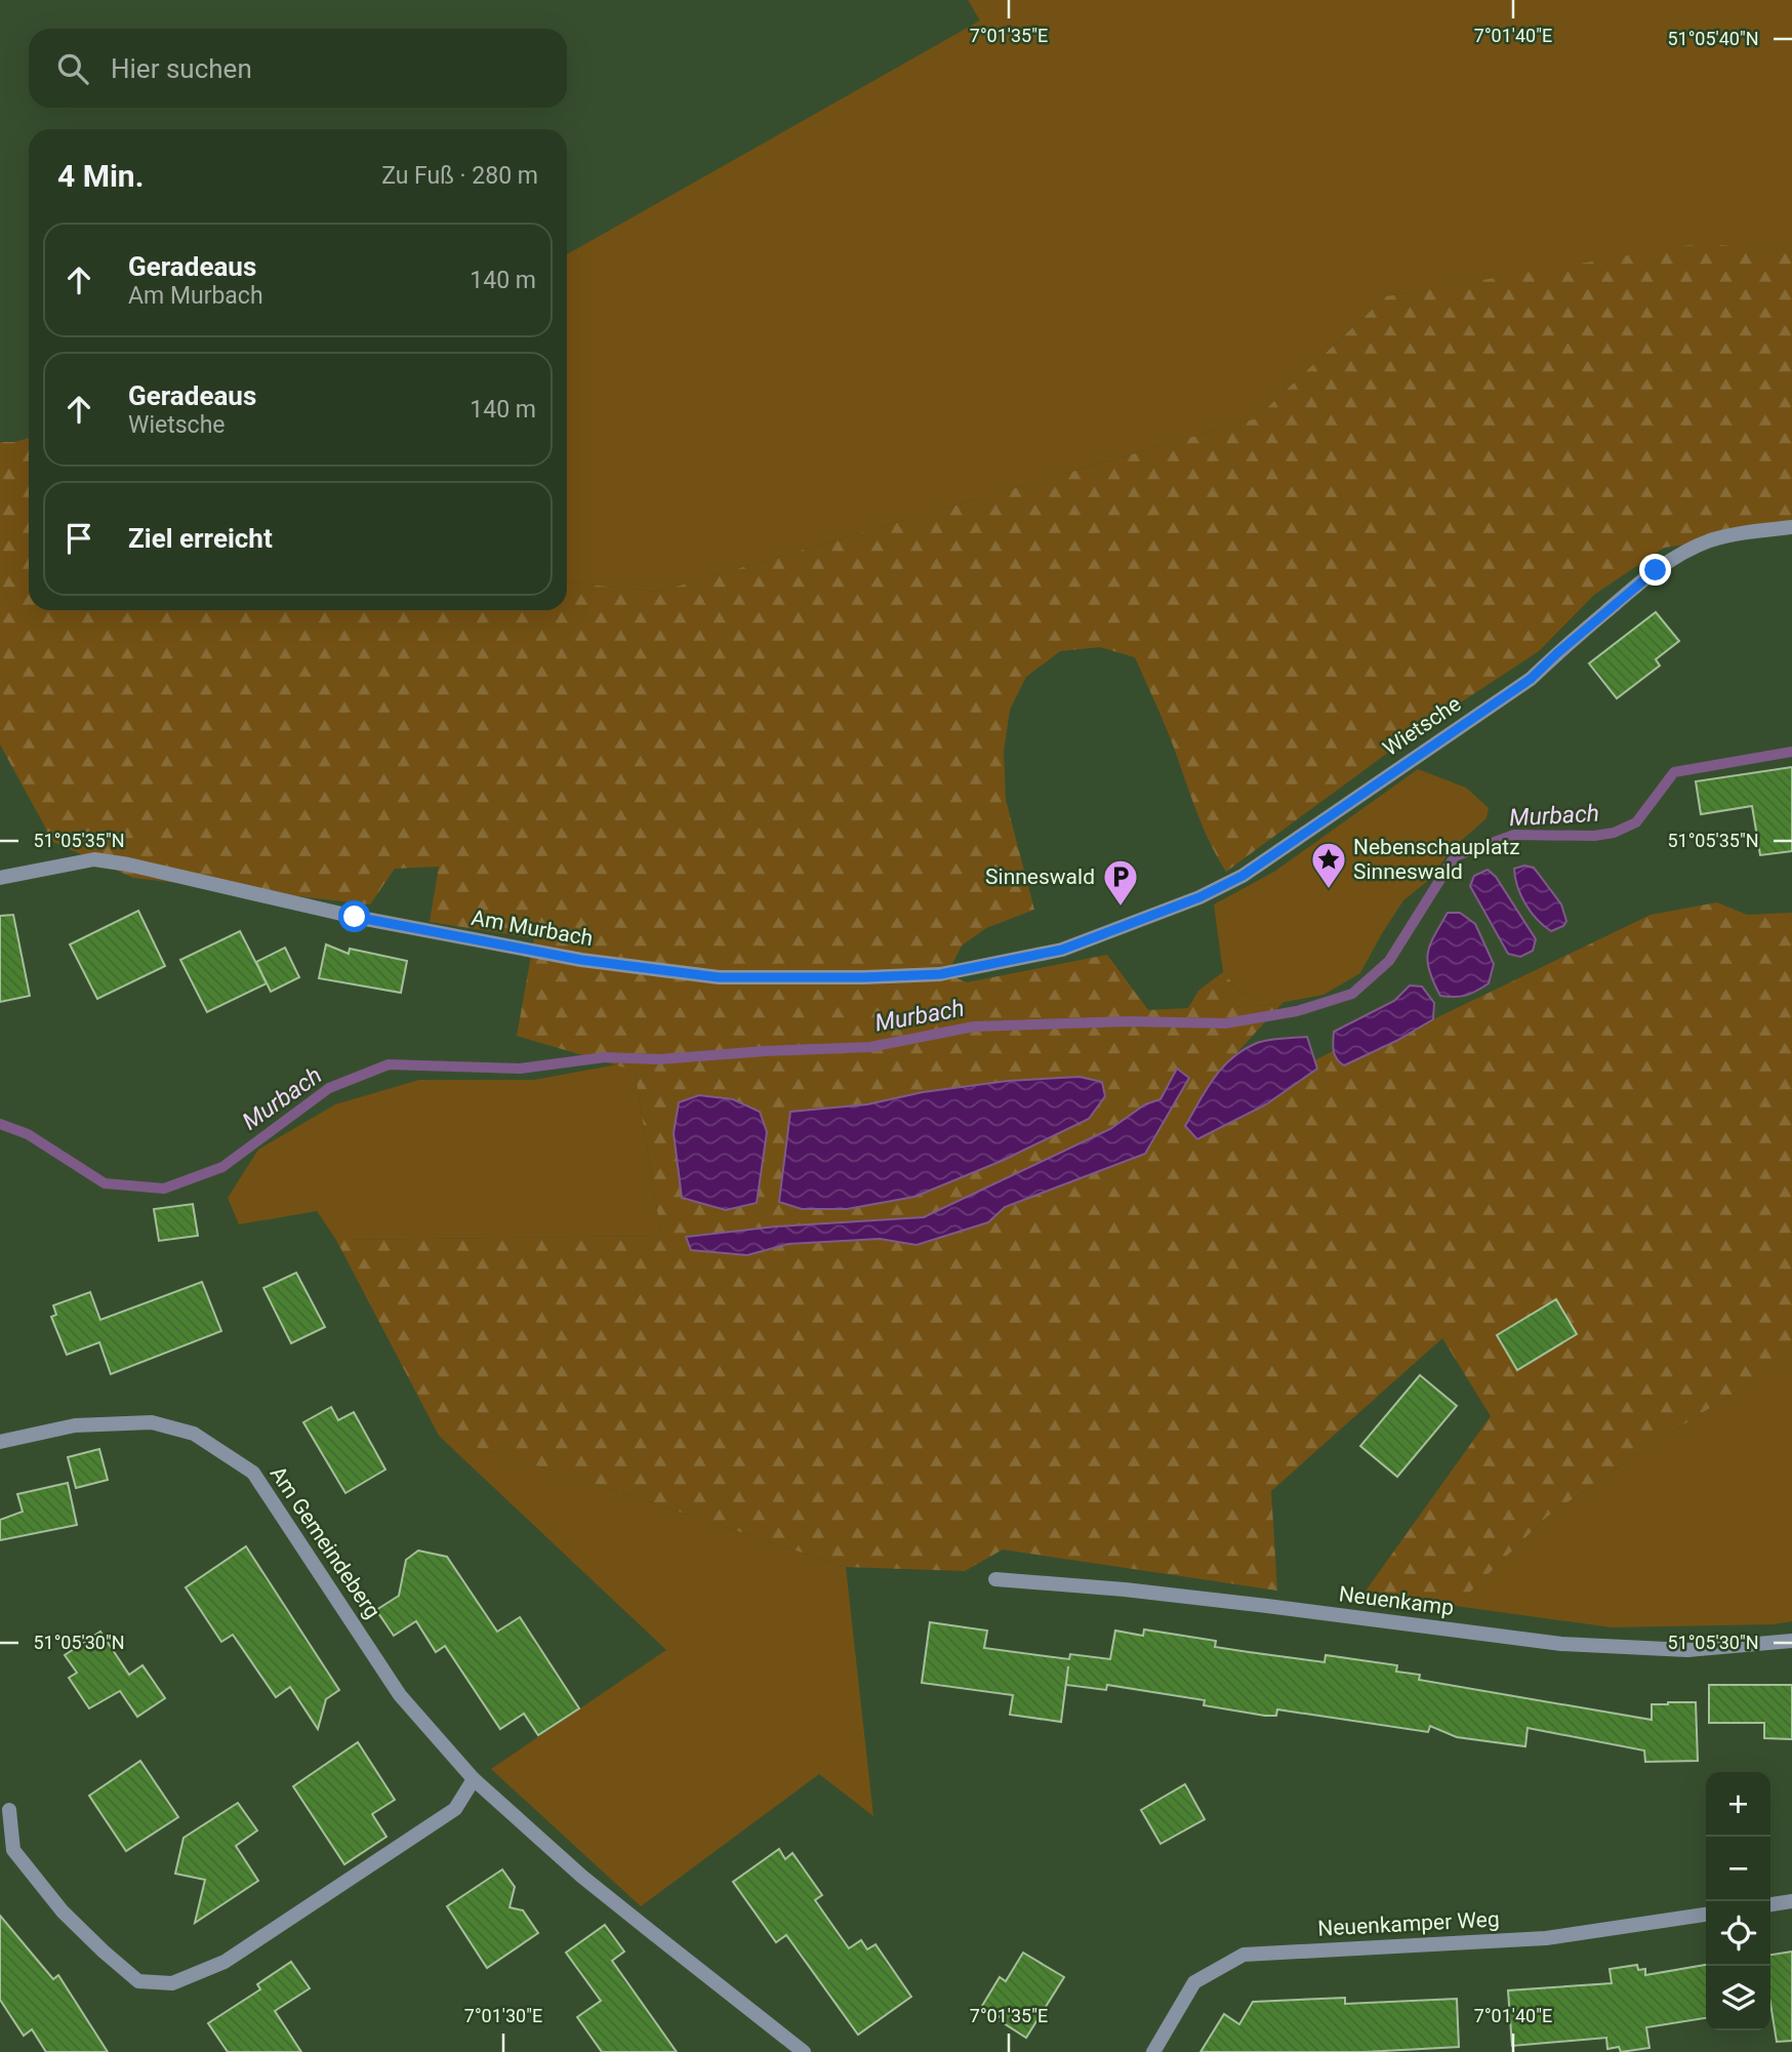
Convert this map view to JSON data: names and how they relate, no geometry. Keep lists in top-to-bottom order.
{
  "streets": {
    "street": [
      "Wietsche",
      "Am Murbach",
      "Am Gemeindeberg",
      "Neuenkamp",
      "Neuenkamper Weg"
    ]
  },
  "crossings": [
    ["Wietsche", "Am Murbach"]
  ],
  "water": ["Murbach"],
  "places": {
    "place": ["Nebenschauplatz Sinneswald"],
    "parking": ["Sinneswald"]
  },
  "page": {
    "search": "Hier suchen",
    "heading": ["4 Min.", "Zu Fuß · 280 m"],
    "list": [
      ["Geradeaus", "Am Murbach", "140 m"],
      ["Geradeaus", "Wietsche", "140 m"],
      "Ziel erreicht"
    ],
    "map_buttons": ["+", "−"]
  },
  "coordinates": [
    "7°01'35\"E",
    "7°01'40\"E",
    "51°05'40\"N",
    "51°05'35\"N",
    "51°05'30\"N",
    "7°01'30\"E"
  ]
}
